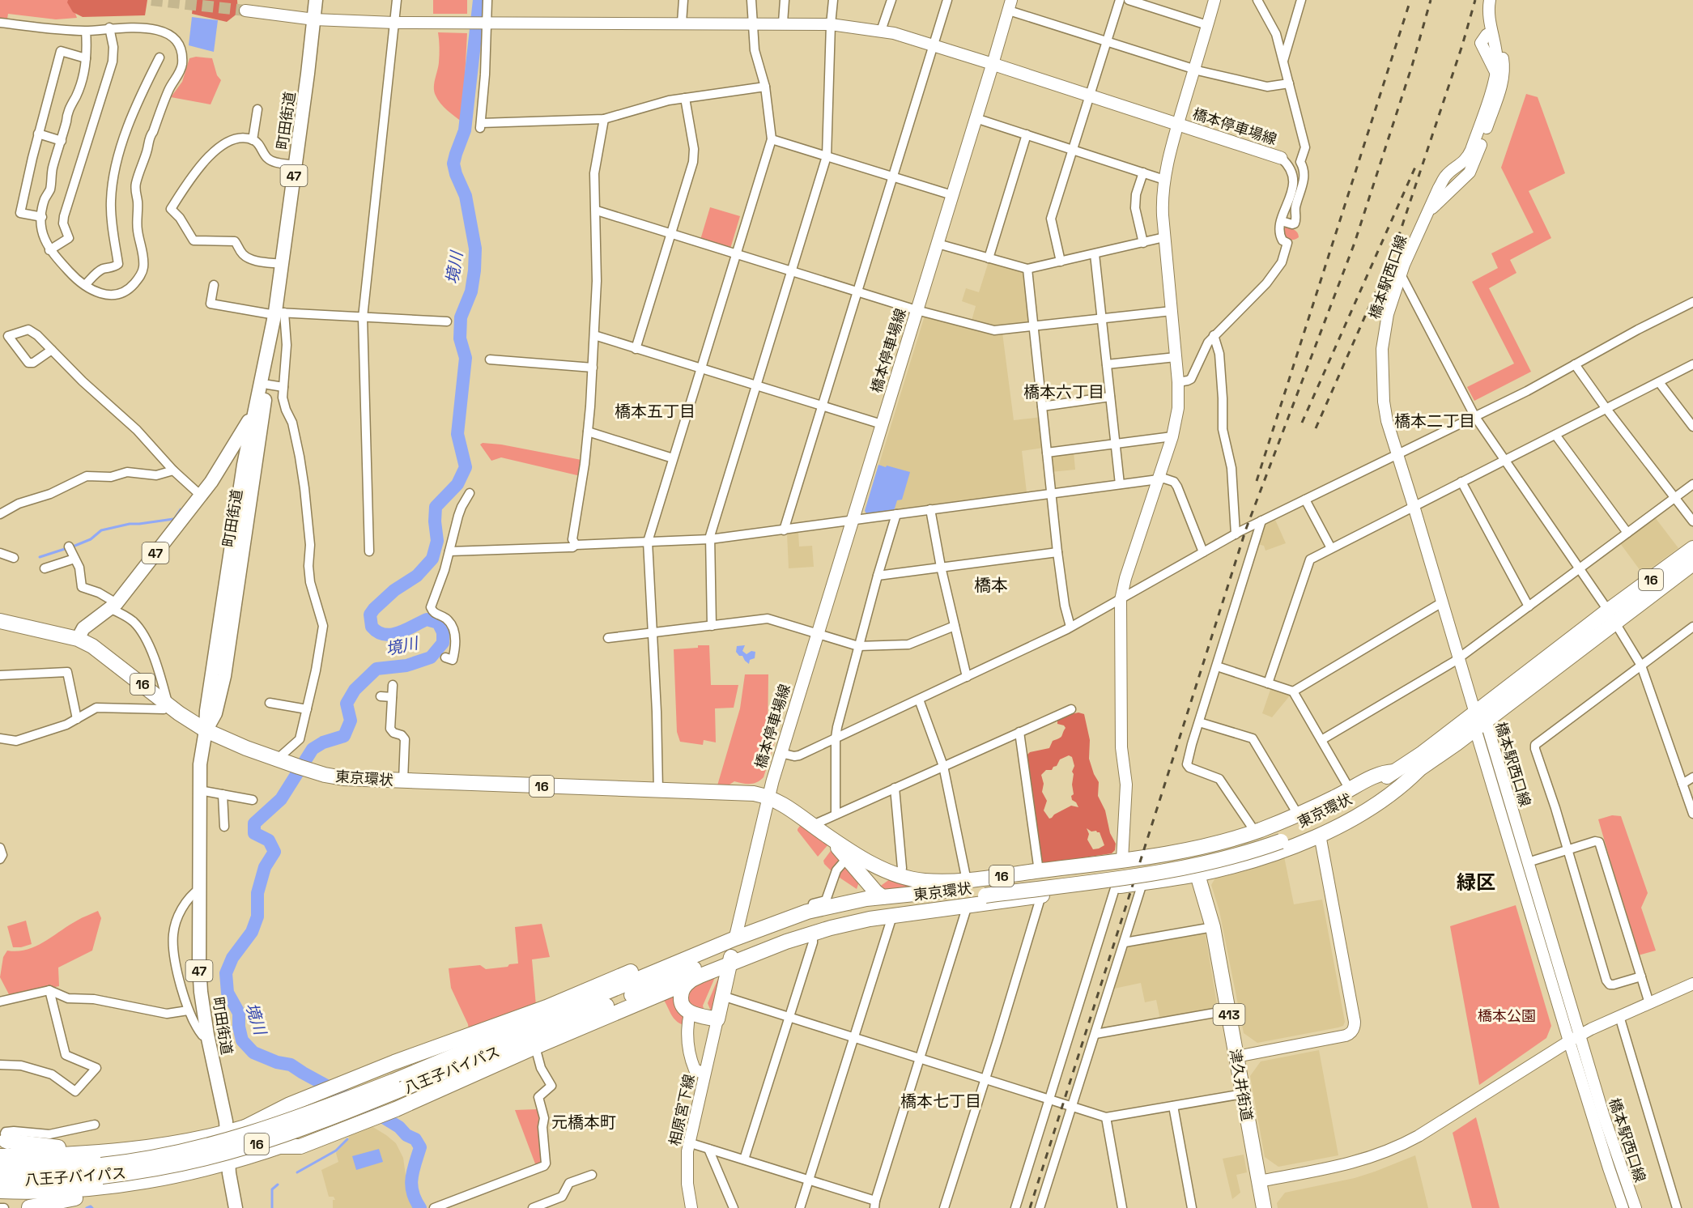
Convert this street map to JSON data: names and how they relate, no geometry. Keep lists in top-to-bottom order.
{
  "streets": {
    "highway": [
      "16",
      "東京環状",
      "413",
      "八王子バイパス",
      "津久井街道"
    ],
    "main road": ["町田街道", "橋本停車場線", "47"],
    "street": ["橋本駅西口線", "相原宮下線"]
  },
  "crossings": [
    ["町田街道", "47"],
    ["町田街道", "16"],
    ["町田街道", "東京環状"],
    ["橋本停車場線", "16"],
    ["橋本停車場線", "東京環状"],
    ["橋本停車場線", "八王子バイパス"],
    ["47", "東京環状"],
    ["橋本駅西口線", "東京環状"],
    ["16", "東京環状"],
    ["16", "八王子バイパス"],
    ["16", "津久井街道"],
    ["東京環状", "八王子バイパス"]
  ],
  "districts": [
    "橋本六丁目",
    "橋本五丁目",
    "橋本二丁目",
    "橋本",
    "緑区",
    "橋本七丁目",
    "元橋本町"
  ],
  "water": ["境川"],
  "parks": ["橋本公園"]
}
